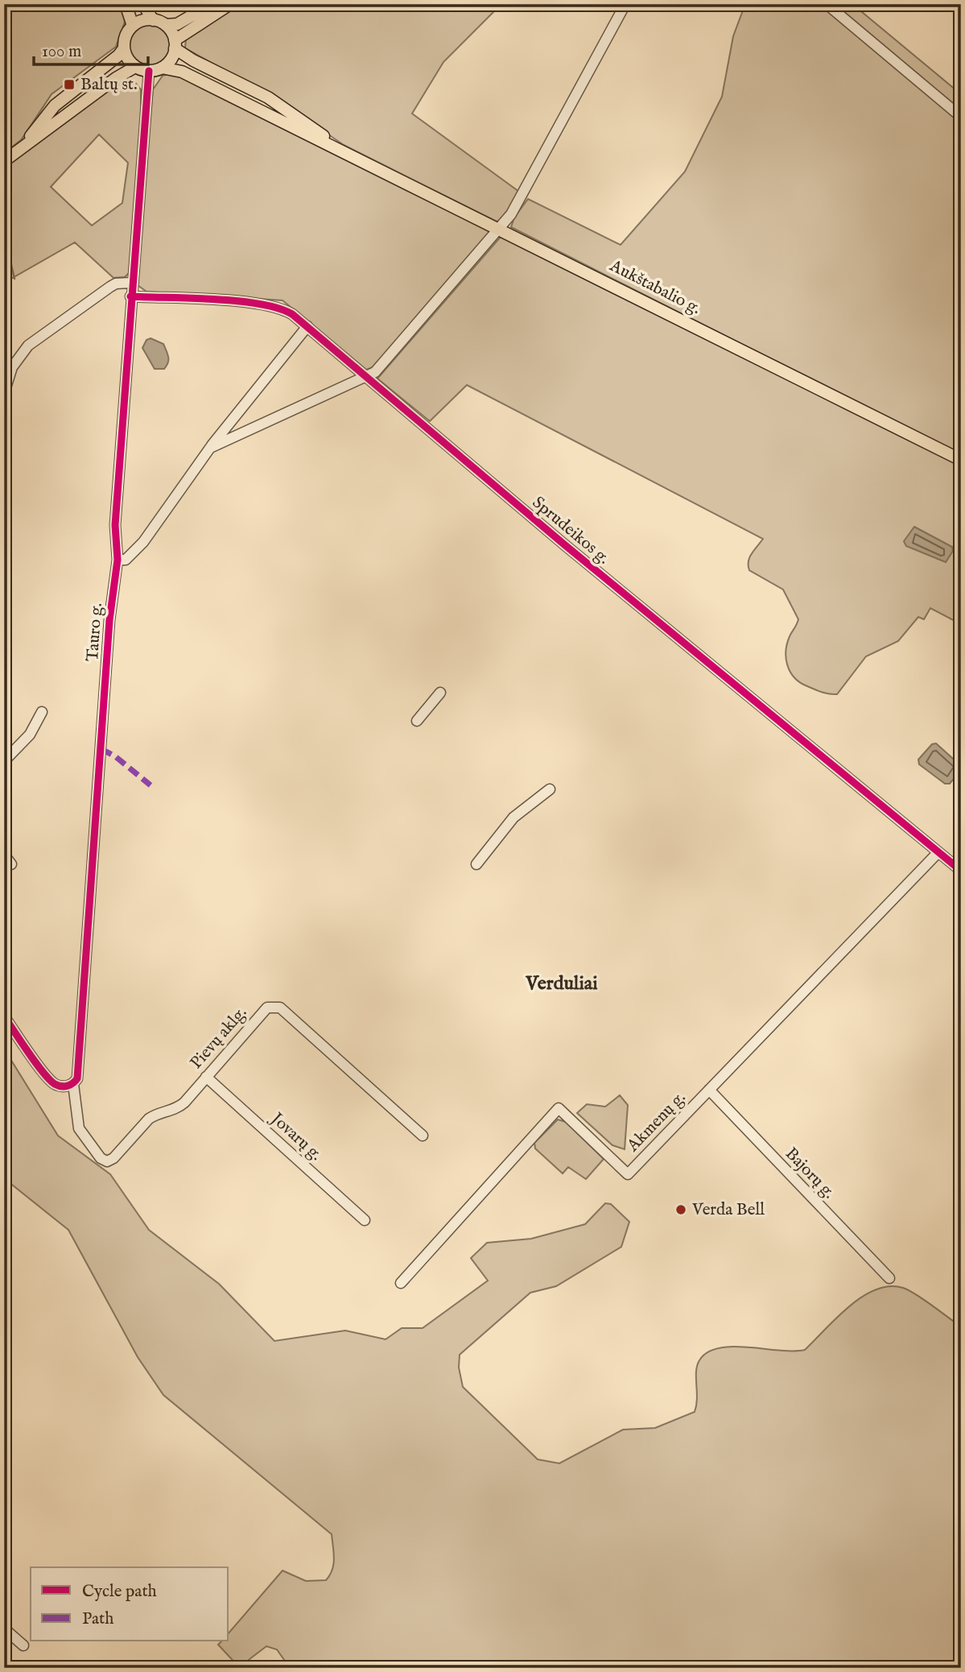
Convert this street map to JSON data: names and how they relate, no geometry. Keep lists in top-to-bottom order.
{
  "streets": {
    "main road": ["Aukštabalio g."],
    "street": [
      "Sprudeikos g.",
      "Tauro g.",
      "Pievų aklg.",
      "Akmenų g.",
      "Jovarų g.",
      "Bajorų g."
    ]
  },
  "crossings": [
    ["Aukštabalio g.", "Tauro g."],
    ["Sprudeikos g.", "Tauro g."],
    ["Sprudeikos g.", "Akmenų g."],
    ["Tauro g.", "Pievų aklg."],
    ["Pievų aklg.", "Jovarų g."],
    ["Akmenų g.", "Bajorų g."]
  ],
  "districts": ["Verduliai"],
  "places": {
    "transit": ["Baltų st."],
    "other": ["Verda Bell"]
  },
  "legend": ["Cycle path", "Path"],
  "scale_bar": "100 m"
}
